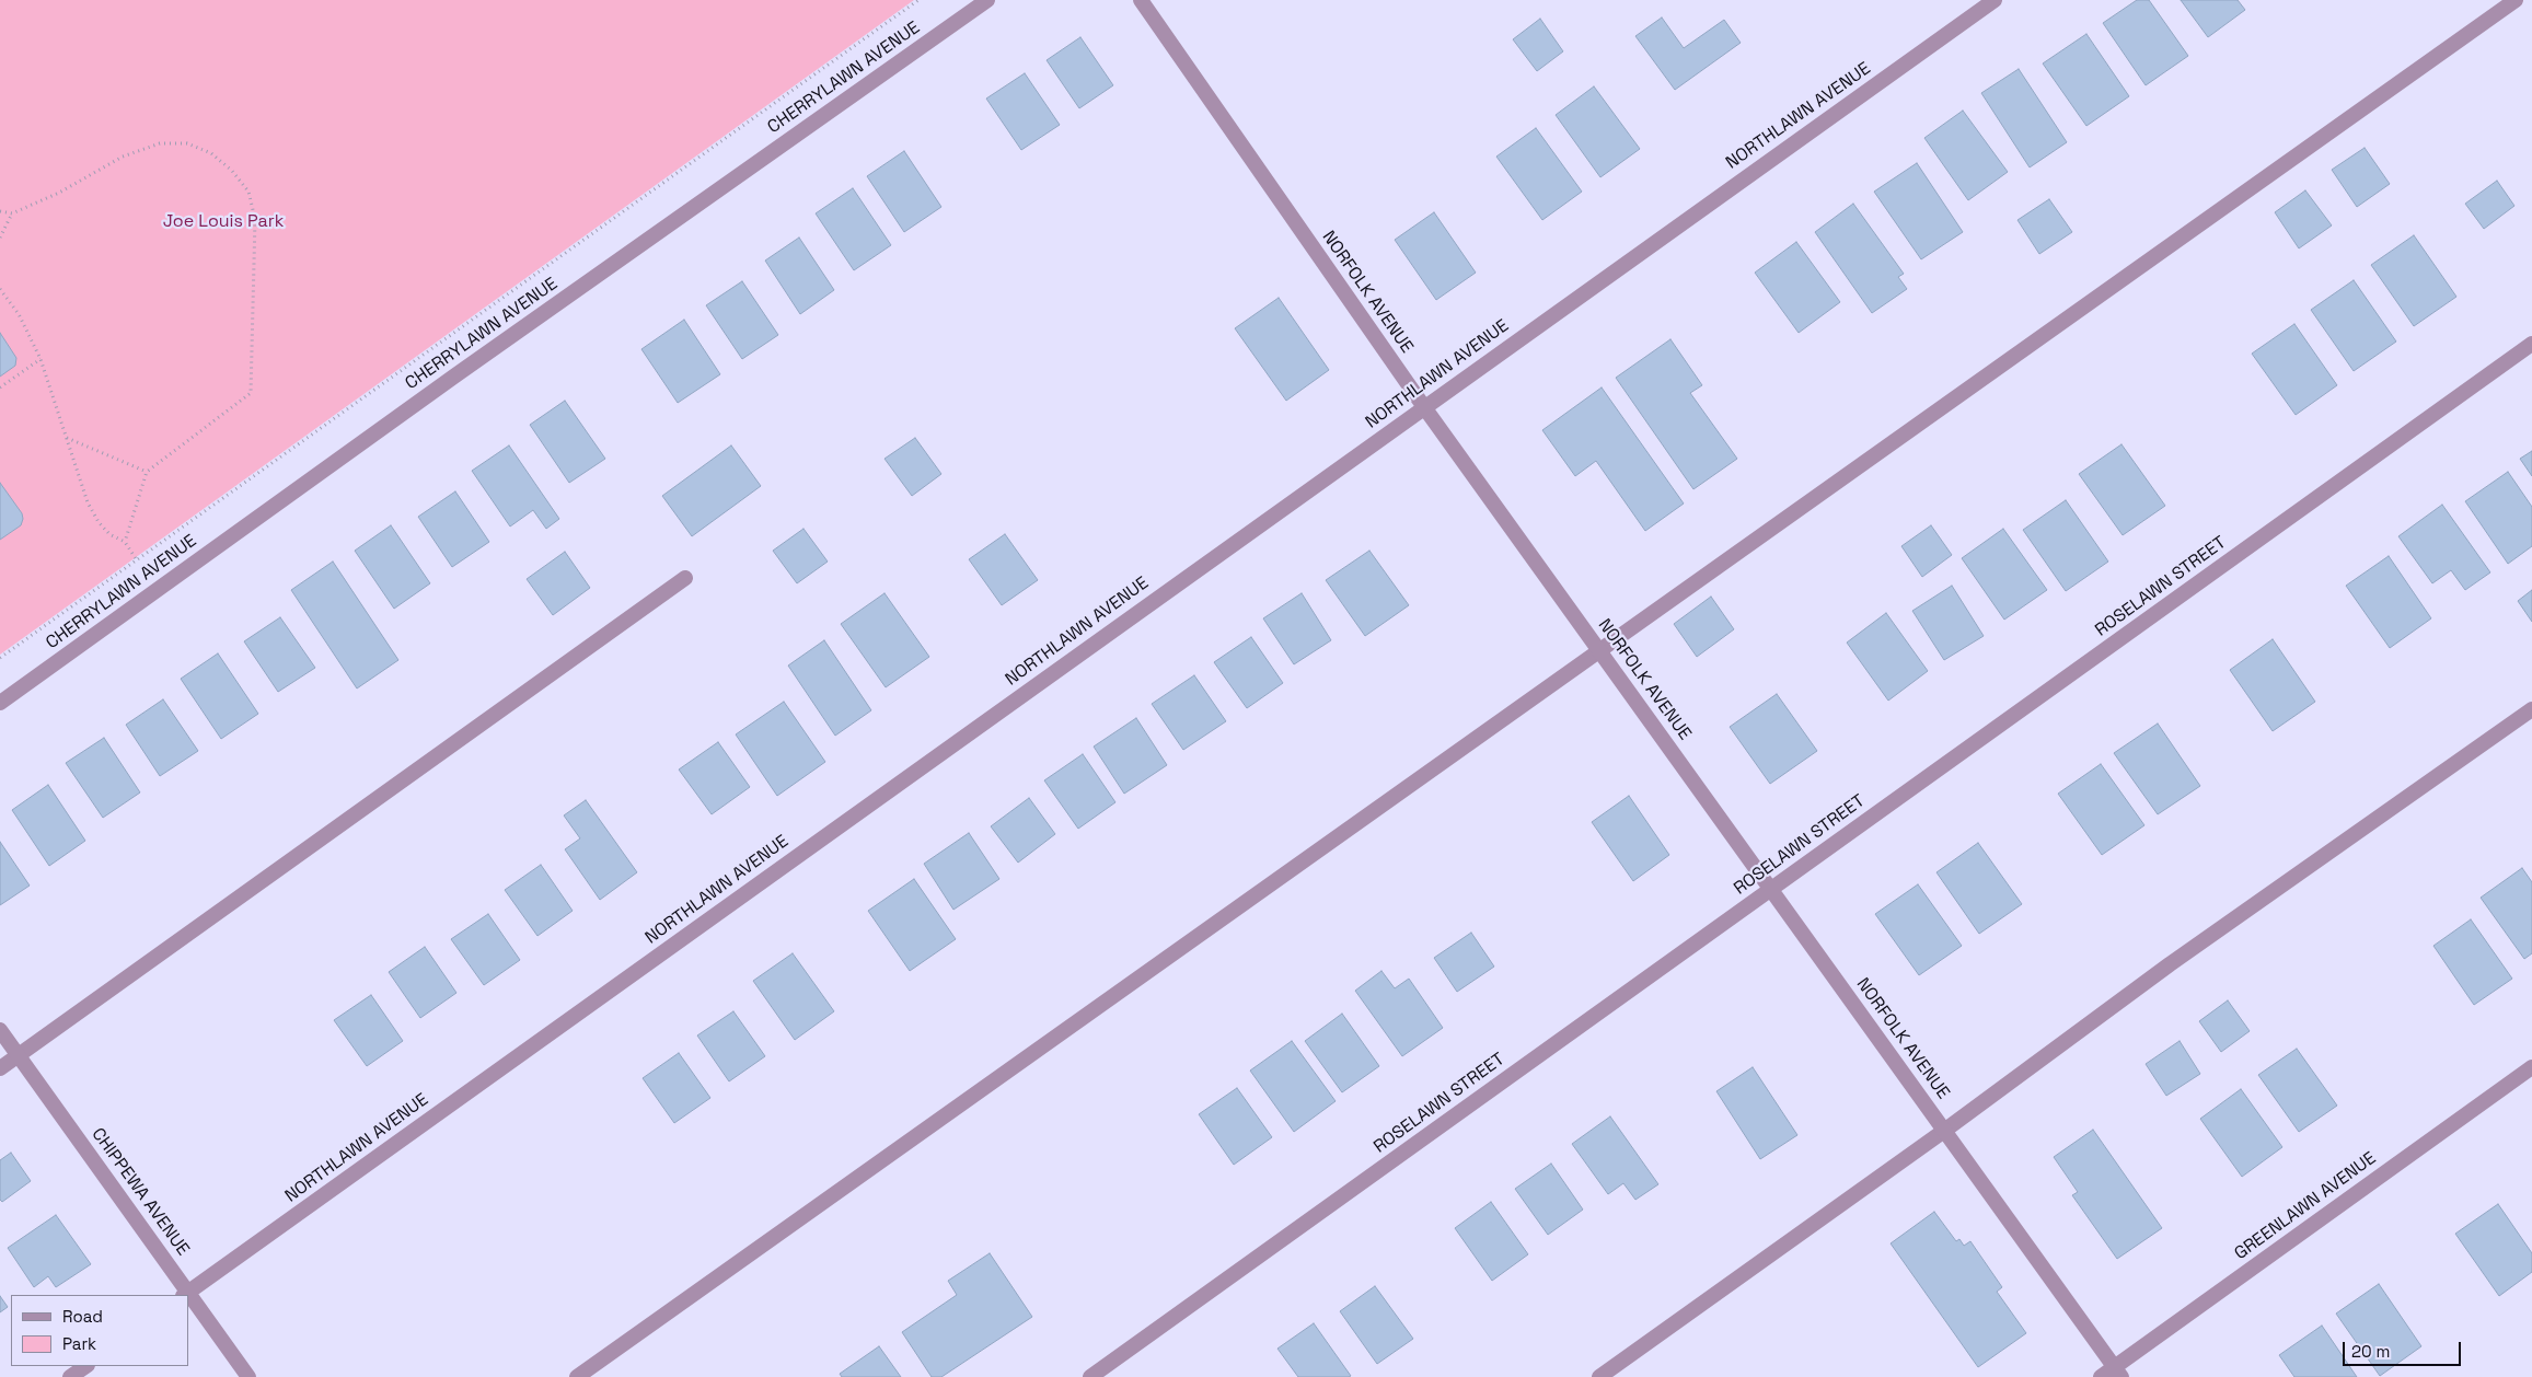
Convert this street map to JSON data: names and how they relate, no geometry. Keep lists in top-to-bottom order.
{
  "streets": {
    "street": [
      "CHERRYLAWN AVENUE",
      "NORTHLAWN AVENUE",
      "NORFOLK AVENUE",
      "ROSELAWN STREET",
      "CHIPPEWA AVENUE",
      "GREENLAWN AVENUE"
    ]
  },
  "crossings": [
    ["NORTHLAWN AVENUE", "NORFOLK AVENUE"],
    ["NORTHLAWN AVENUE", "CHIPPEWA AVENUE"],
    ["NORFOLK AVENUE", "ROSELAWN STREET"],
    ["NORFOLK AVENUE", "GREENLAWN AVENUE"]
  ],
  "parks": ["Joe Louis Park"],
  "legend": ["Road", "Park"],
  "scale_bar": "20 m"
}
